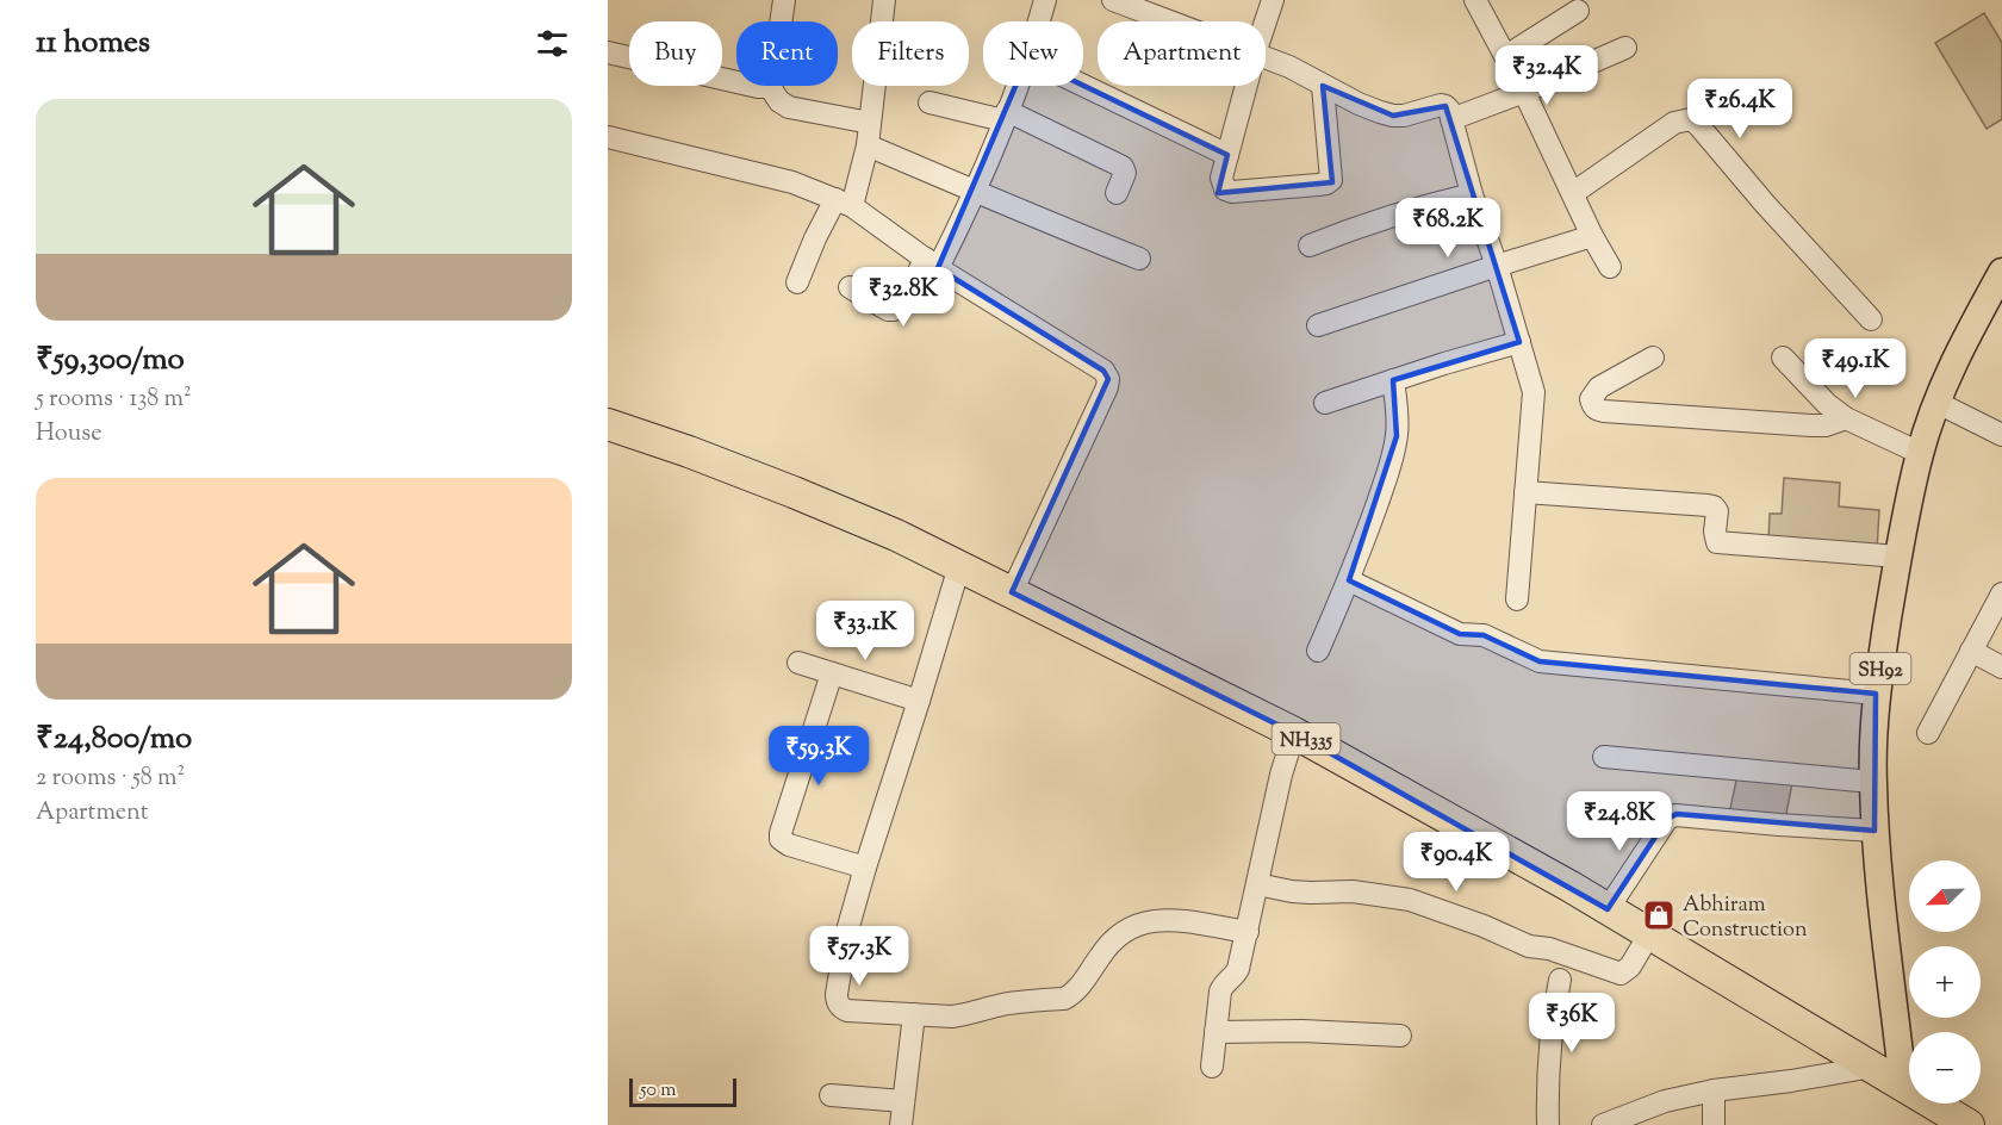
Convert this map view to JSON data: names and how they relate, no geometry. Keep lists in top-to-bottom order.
{
  "streets": {
    "highway": ["NH335"],
    "main road": ["SH92"]
  },
  "crossings": [
    ["SH92", "NH335"]
  ],
  "places": {
    "shop": ["Abhiram Construction"]
  },
  "scale_bar": "50 m",
  "north": "bottom left",
  "page": {
    "heading": "11 homes",
    "chip": [
      "Buy",
      "Rent",
      "Filters",
      "New",
      "Apartment"
    ],
    "price": [
      "₹32.4K",
      "₹26.4K",
      "₹68.2K",
      "₹32.8K",
      "₹49.1K",
      "₹33.1K",
      "₹59.3K",
      "₹24.8K",
      "₹90.4K",
      "₹57.3K",
      "₹36K"
    ],
    "list": [
      {
        "name": "₹59,300/mo",
        "note": "5 rooms · 138 m² · House"
      },
      {
        "name": "₹24,800/mo",
        "note": "2 rooms · 58 m² · Apartment"
      }
    ],
    "map_buttons": ["+", "−"],
    "scale": "50 m"
  }
}
